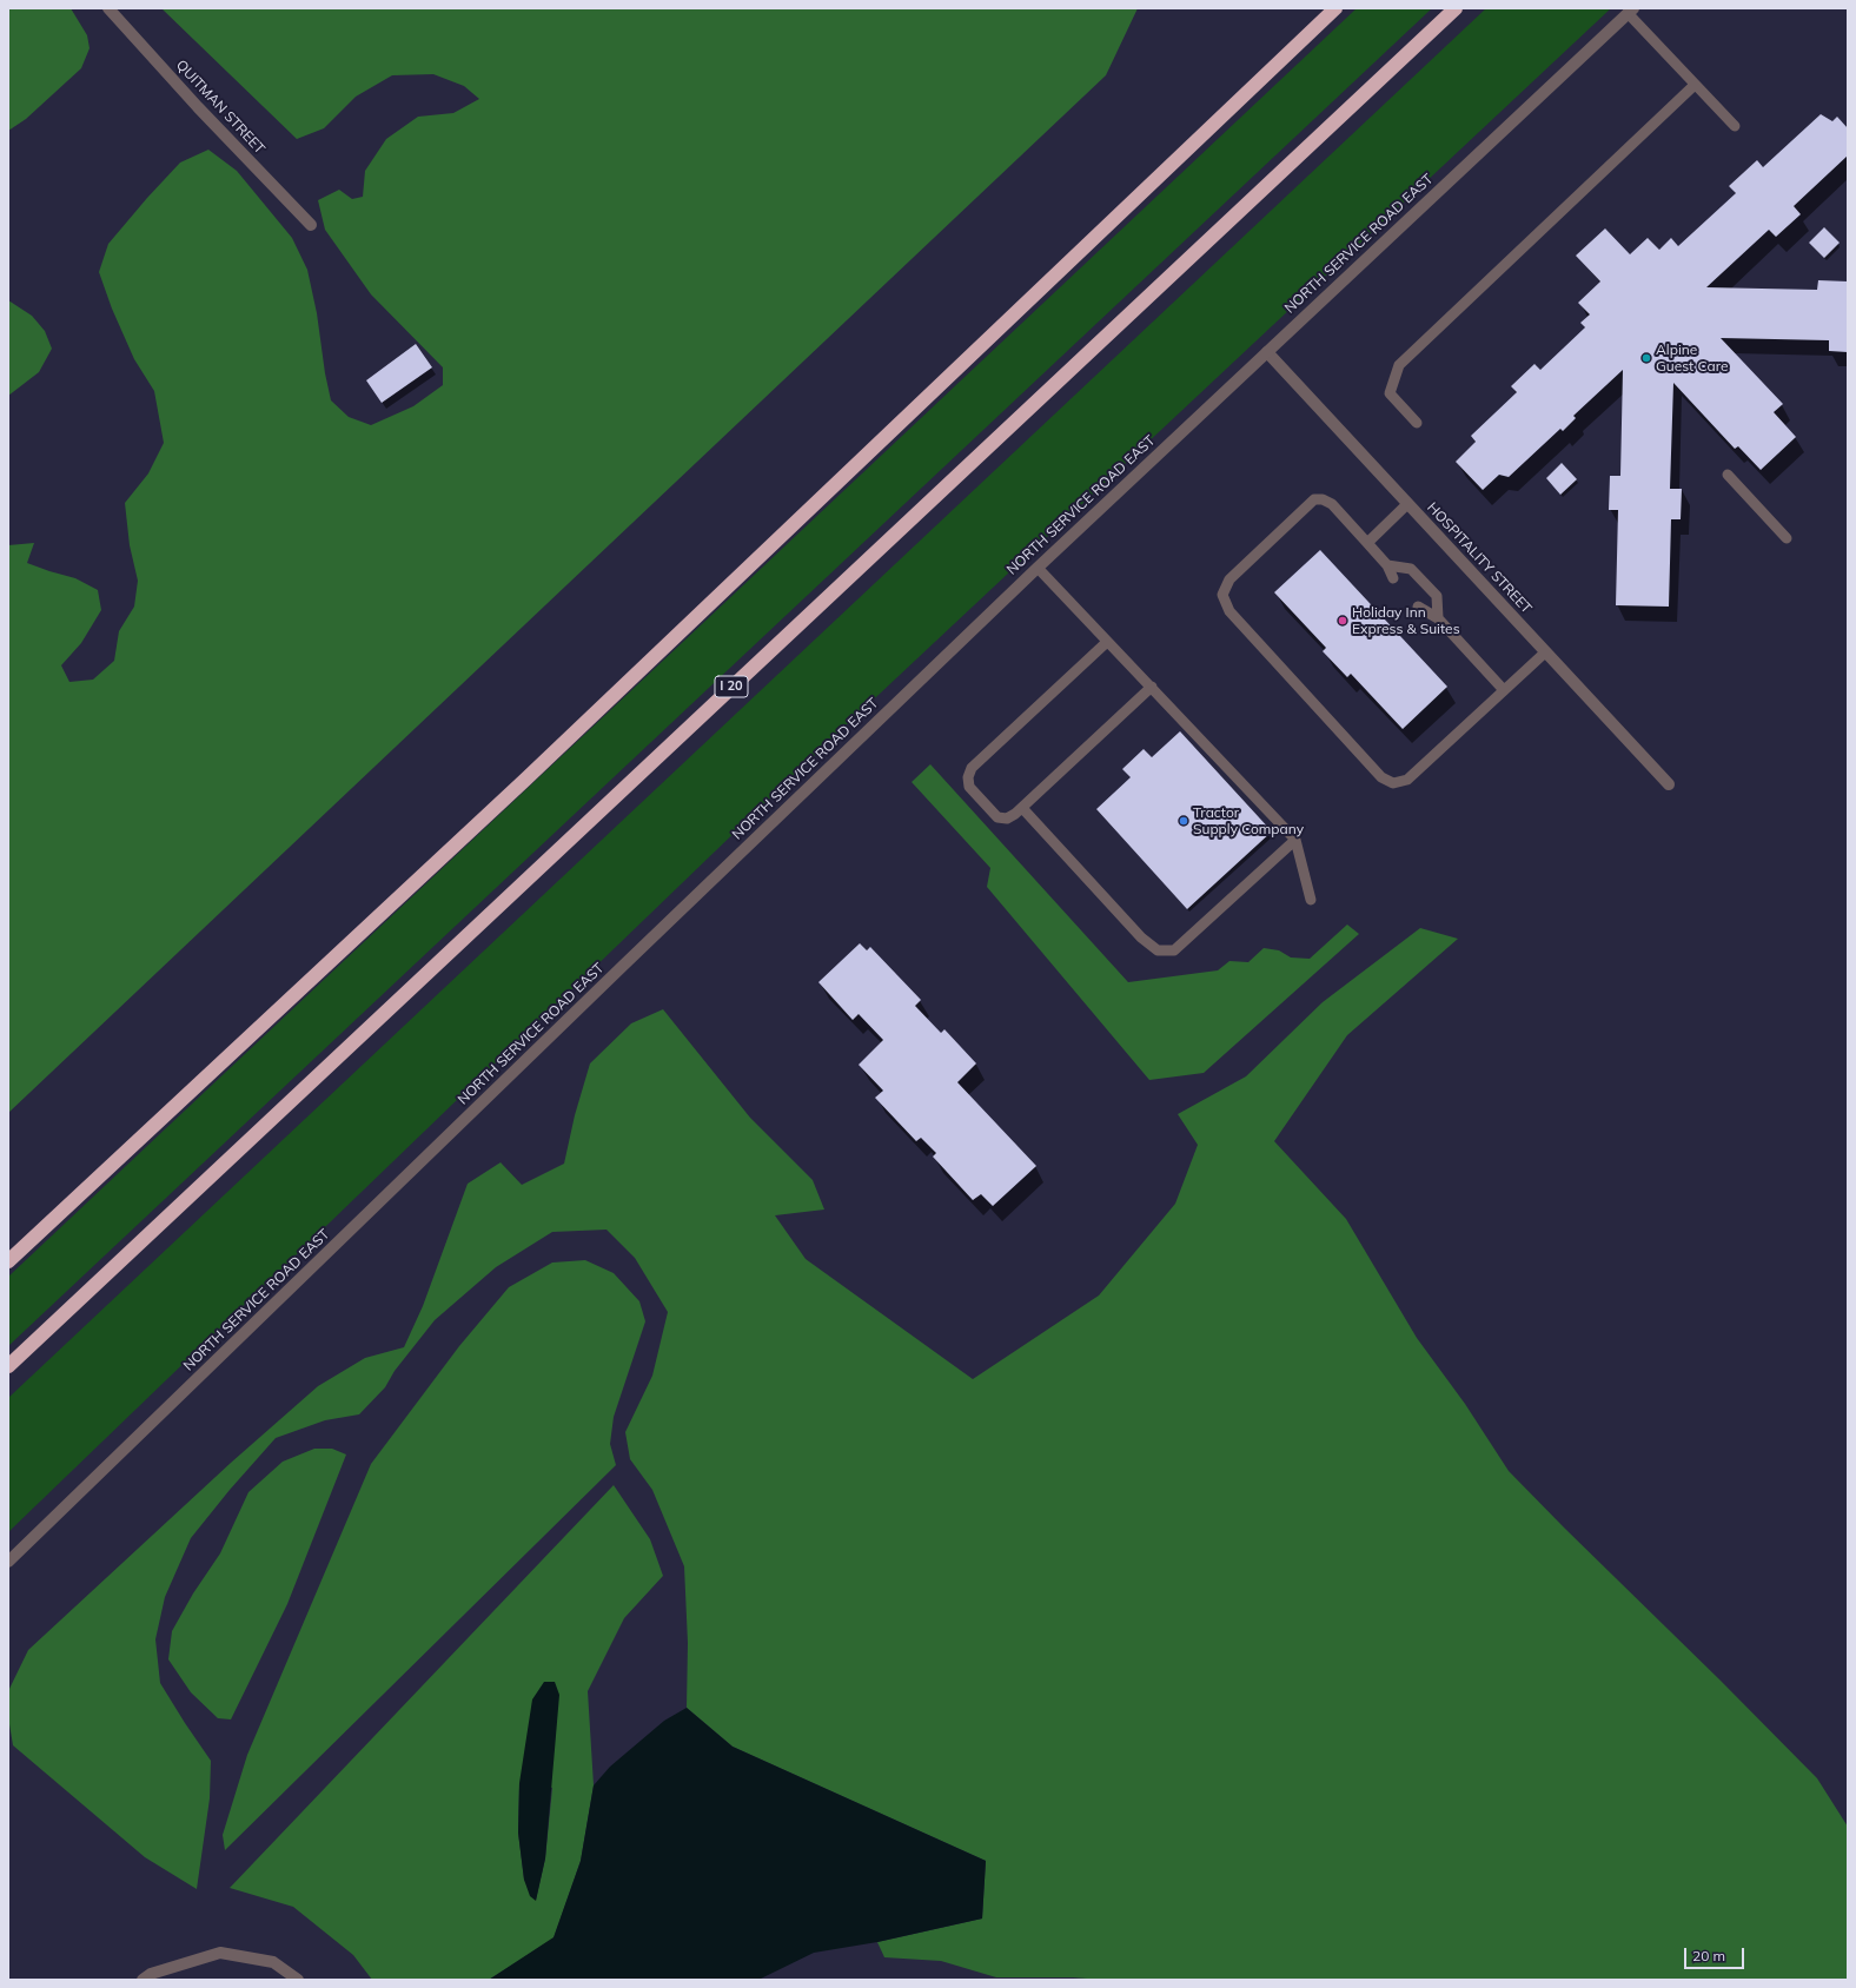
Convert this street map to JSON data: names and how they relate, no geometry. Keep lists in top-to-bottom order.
{
  "streets": {
    "highway": ["I 20"],
    "street": ["QUITMAN STREET", "NORTH SERVICE ROAD EAST", "HOSPITALITY STREET"]
  },
  "crossings": [
    ["NORTH SERVICE ROAD EAST", "HOSPITALITY STREET"]
  ],
  "places": ["Alpine Guest Care", "Holiday Inn Express & Suites", "Tractor Supply Company"],
  "scale_bar": "20 m"
}
